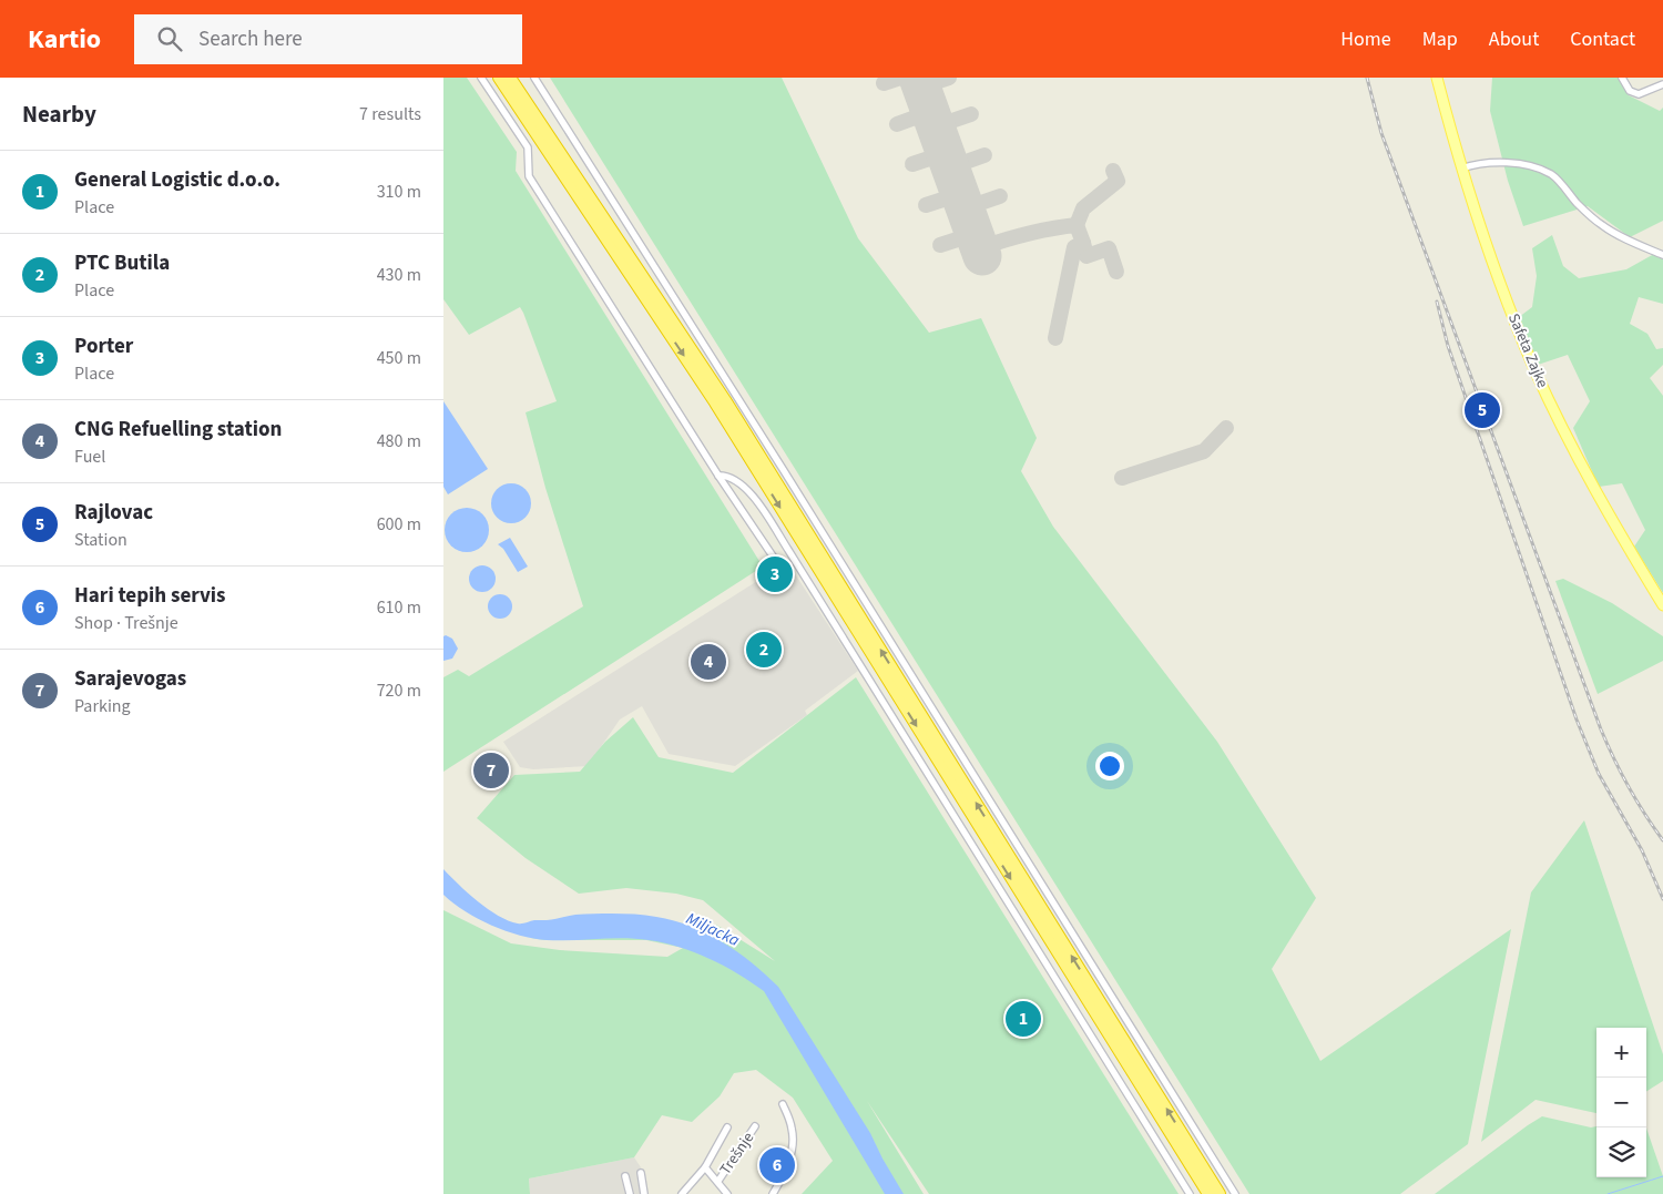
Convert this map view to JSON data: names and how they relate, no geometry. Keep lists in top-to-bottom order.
{
  "streets": {
    "main road": ["Safeta Zajke"],
    "street": ["Trešnje"]
  },
  "water": ["Miljacka"],
  "page": {
    "header": "Kartio",
    "search": "Search here",
    "nav": [
      "Home",
      "Map",
      "About",
      "Contact"
    ],
    "heading": ["Nearby", "7 results"],
    "list": [
      {
        "mark": "1",
        "name": "General Logistic d.o.o.",
        "note": "Place",
        "value": "310 m"
      },
      {
        "mark": "2",
        "name": "PTC Butila",
        "note": "Place",
        "value": "430 m"
      },
      {
        "mark": "3",
        "name": "Porter",
        "note": "Place",
        "value": "450 m"
      },
      {
        "mark": "4",
        "name": "CNG Refuelling station",
        "note": "Fuel",
        "value": "480 m"
      },
      {
        "mark": "5",
        "name": "Rajlovac",
        "note": "Station",
        "value": "600 m"
      },
      {
        "mark": "6",
        "name": "Hari tepih servis",
        "note": "Shop · Trešnje",
        "value": "610 m"
      },
      {
        "mark": "7",
        "name": "Sarajevogas",
        "note": "Parking",
        "value": "720 m"
      }
    ],
    "pins": [
      "5",
      "3",
      "2",
      "4",
      "7",
      "1",
      "6"
    ],
    "map_buttons": ["+", "−"]
  }
}
